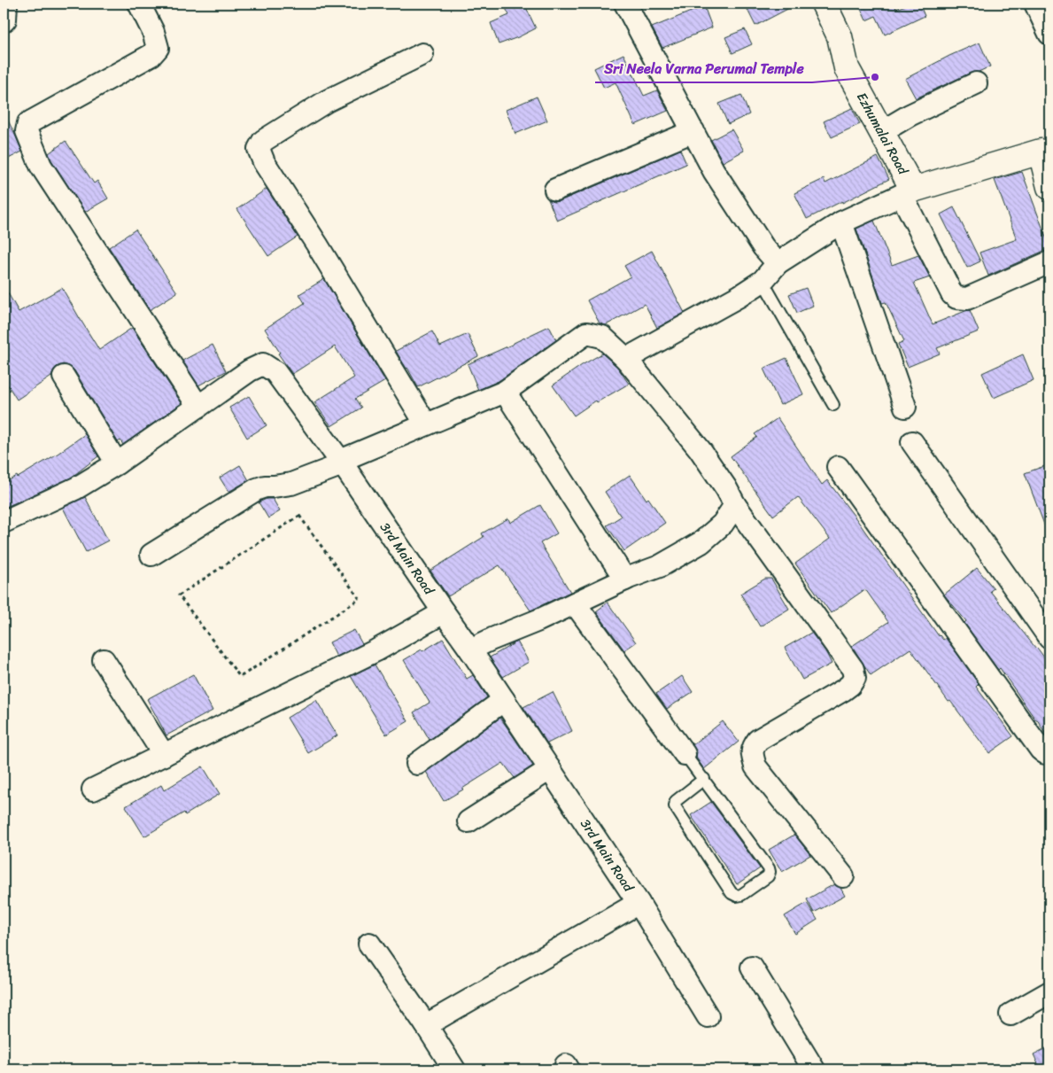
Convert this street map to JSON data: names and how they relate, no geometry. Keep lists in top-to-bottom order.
{
  "streets": {
    "street": ["Ezhumalai Road", "3rd Main Road"]
  },
  "places": ["Sri Neela Varna Perumal Temple"]
}
